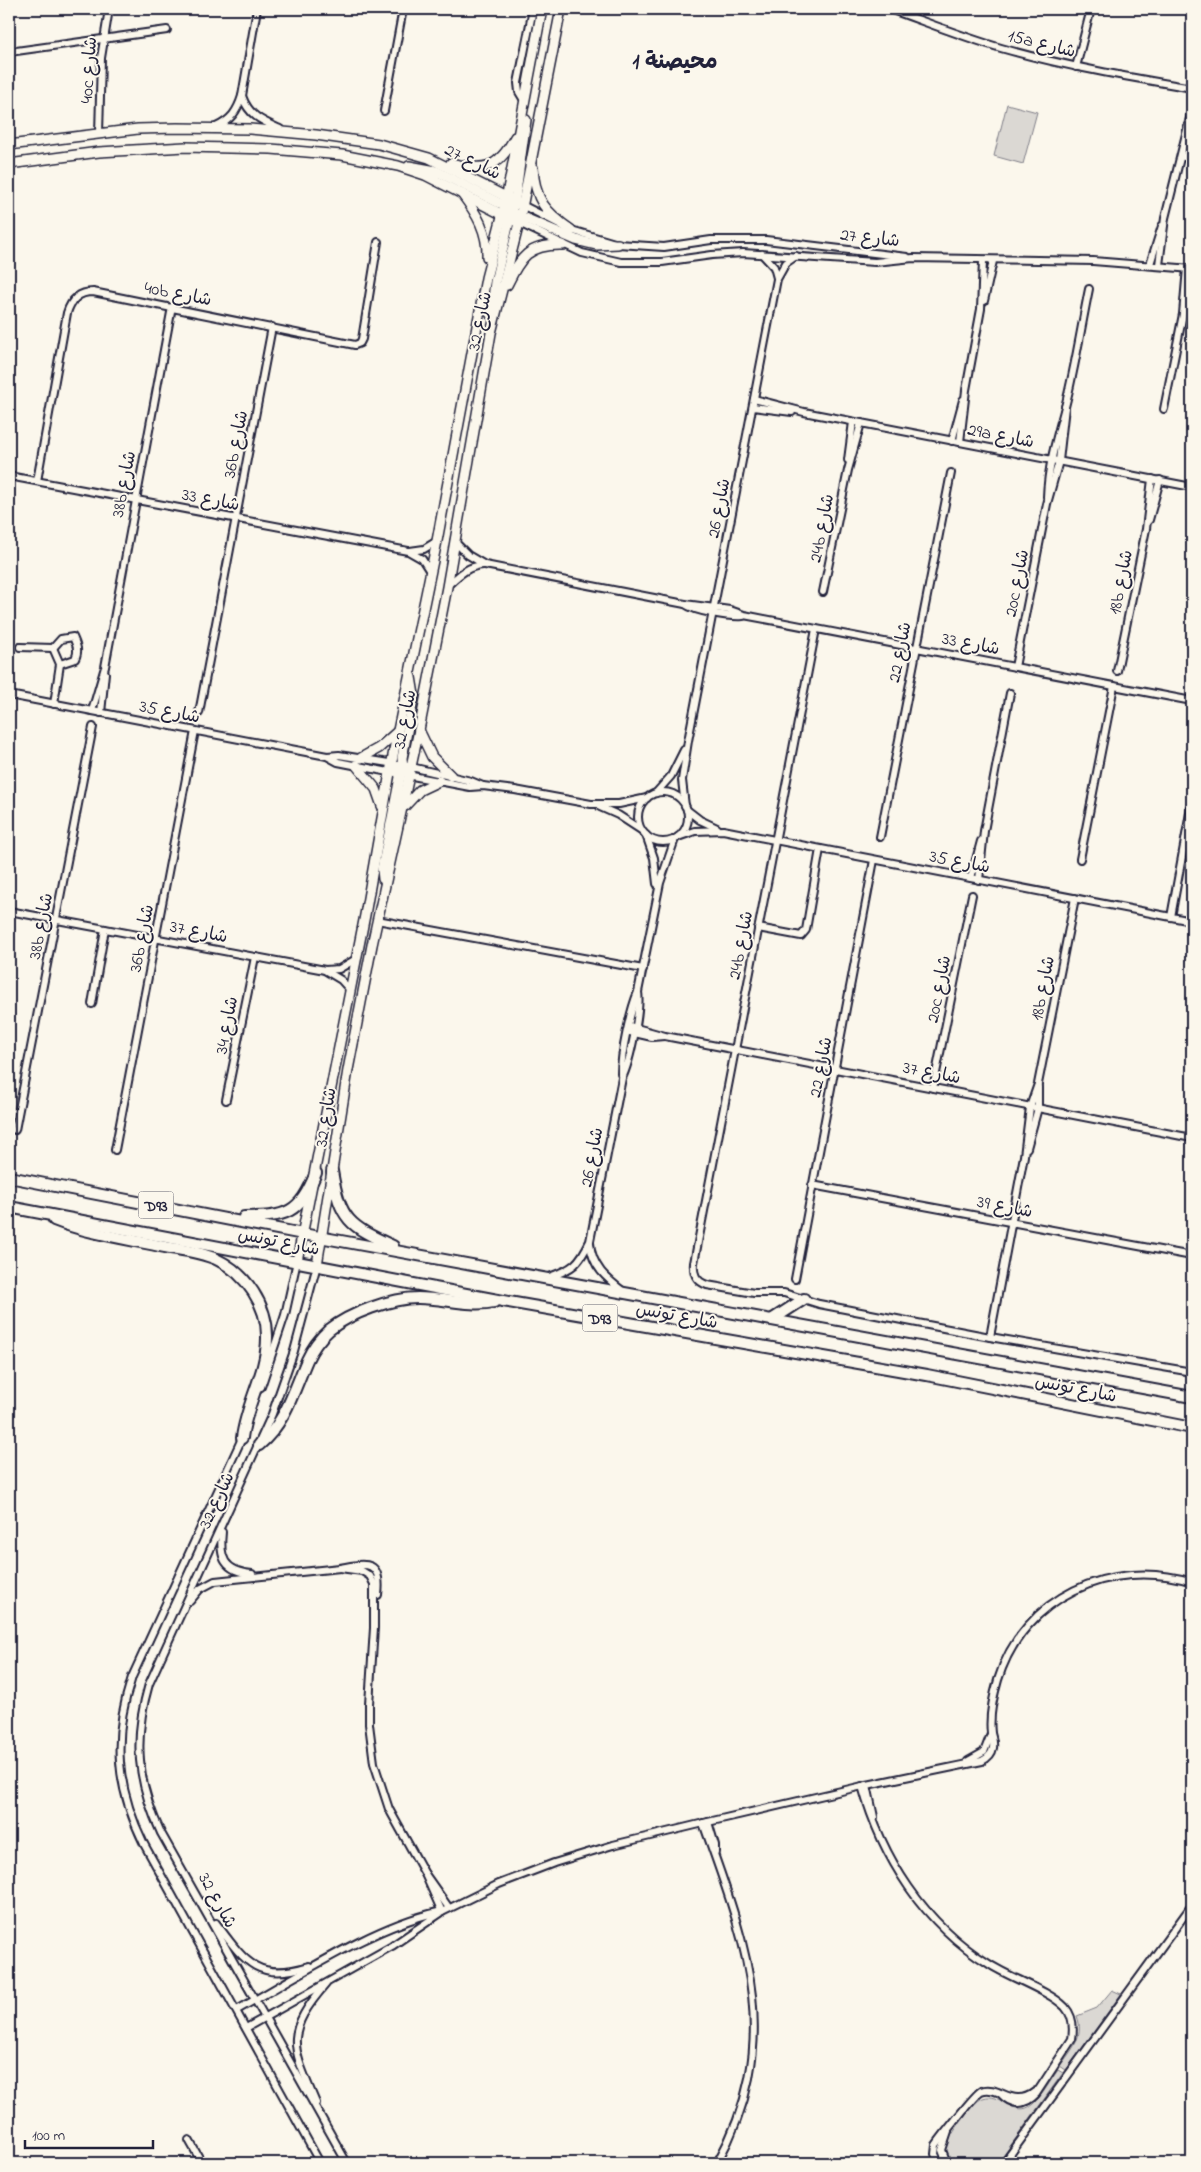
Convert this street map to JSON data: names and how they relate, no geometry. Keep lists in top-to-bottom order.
{
  "streets": {
    "main road": ["D93", "شارع تونس"],
    "street": [
      "15a شارع",
      "40c شارع",
      "شارع 27",
      "40b شارع",
      "شارع 32",
      "29a شارع",
      "36b شارع",
      "38b شارع",
      "شارع 33",
      "شارع 26",
      "24b شارع",
      "18b شارع",
      "20c شارع",
      "شارع 22",
      "شارع 35",
      "شارع 37",
      "شارع 34",
      "شارع 39"
    ]
  },
  "crossings": [
    ["40c شارع", "شارع 27"],
    ["شارع 27", "شارع 32"],
    ["شارع 27", "شارع 26"],
    ["40b شارع", "36b شارع"],
    ["40b شارع", "38b شارع"],
    ["40b شارع", "شارع 33"],
    ["شارع 32", "شارع 33"],
    ["شارع 32", "شارع 35"],
    ["شارع 32", "شارع 37"],
    ["شارع 32", "شارع تونس"],
    ["29a شارع", "شارع 26"],
    ["29a شارع", "24b شارع"],
    ["29a شارع", "18b شارع"],
    ["29a شارع", "20c شارع"],
    ["36b شارع", "شارع 33"],
    ["36b شارع", "شارع 35"],
    ["36b شارع", "شارع 37"],
    ["38b شارع", "شارع 33"],
    ["38b شارع", "شارع 35"],
    ["38b شارع", "شارع 37"],
    ["شارع 33", "شارع 26"],
    ["شارع 33", "24b شارع"],
    ["شارع 33", "20c شارع"],
    ["شارع 33", "شارع 22"],
    ["شارع 26", "شارع 35"],
    ["شارع 26", "شارع 37"],
    ["شارع 26", "شارع تونس"],
    ["24b شارع", "شارع 35"],
    ["24b شارع", "شارع 37"],
    ["18b شارع", "شارع 35"],
    ["18b شارع", "شارع 37"],
    ["18b شارع", "شارع 39"],
    ["20c شارع", "شارع 37"],
    ["شارع 22", "شارع 35"],
    ["شارع 22", "شارع 37"],
    ["شارع 22", "شارع 39"],
    ["شارع 37", "شارع 34"]
  ],
  "districts": ["محيصنة 1"],
  "scale_bar": "100 m"
}
